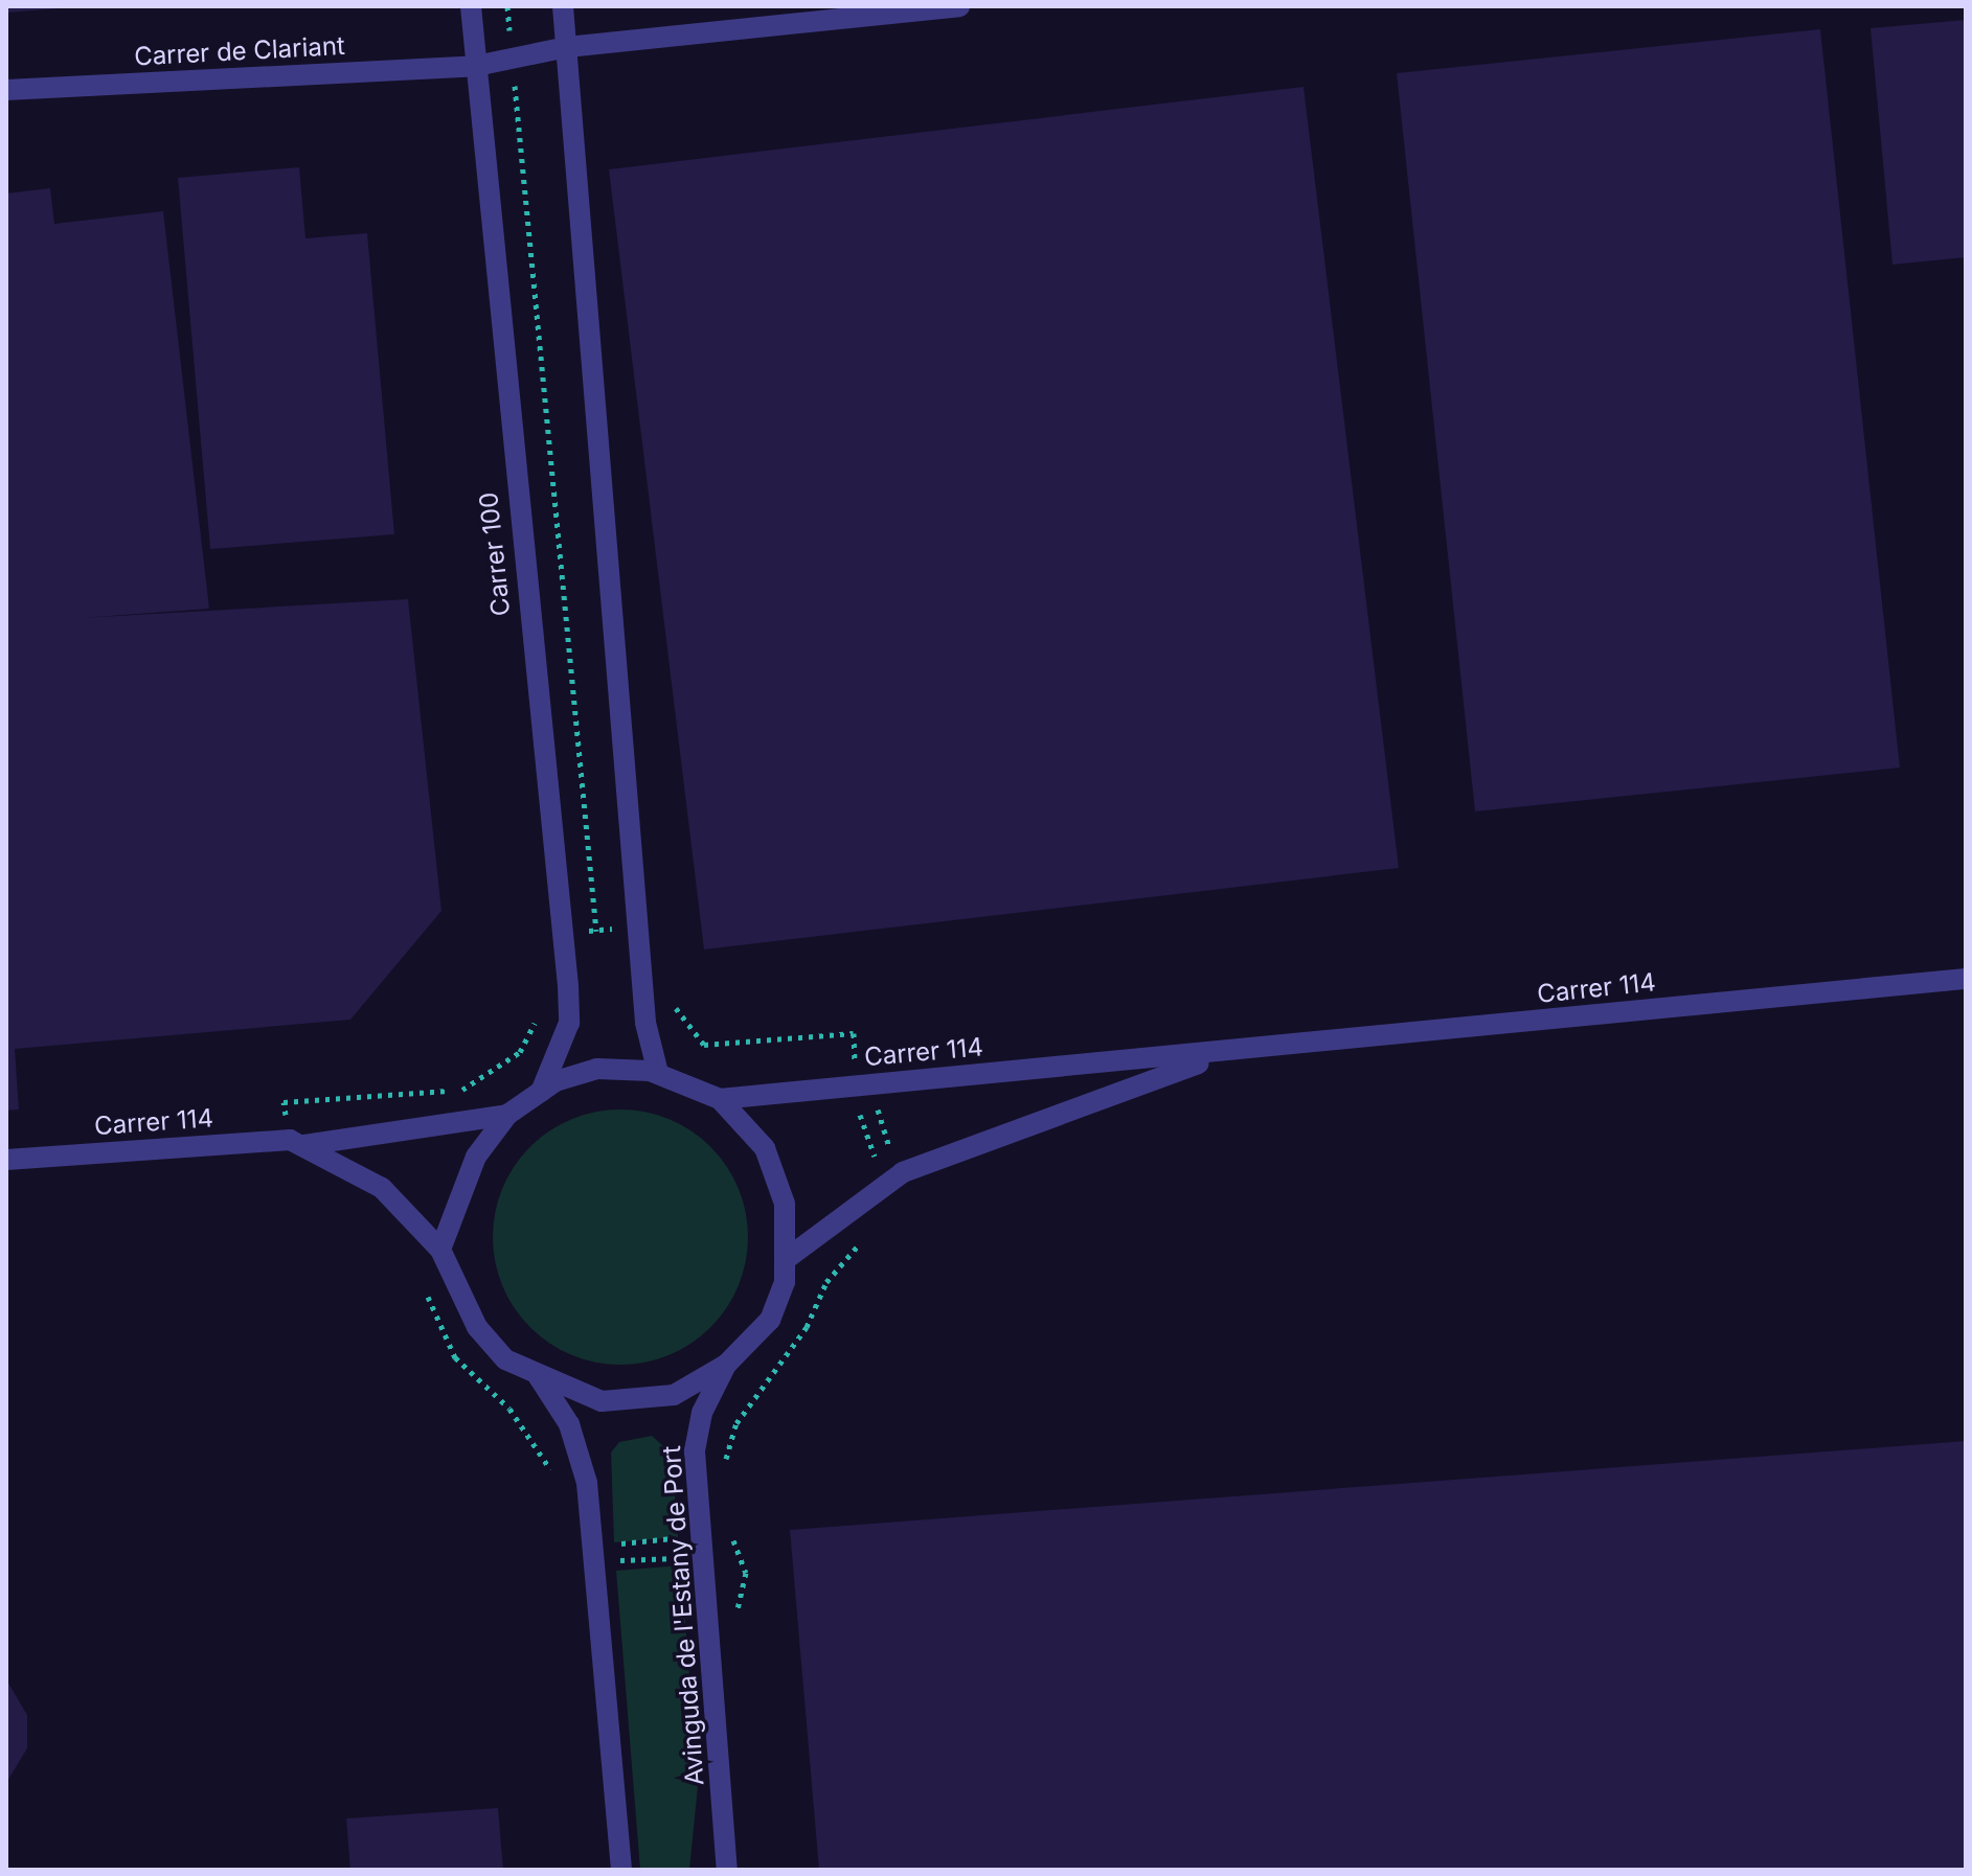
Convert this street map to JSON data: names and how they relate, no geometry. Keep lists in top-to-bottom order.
{
  "streets": {
    "street": [
      "Carrer de Clariant",
      "Carrer 100",
      "Carrer 114",
      "Avinguda de l'Estany de Port"
    ]
  },
  "crossings": [
    ["Carrer de Clariant", "Carrer 100"],
    ["Carrer 114", "Avinguda de l'Estany de Port"]
  ]
}
